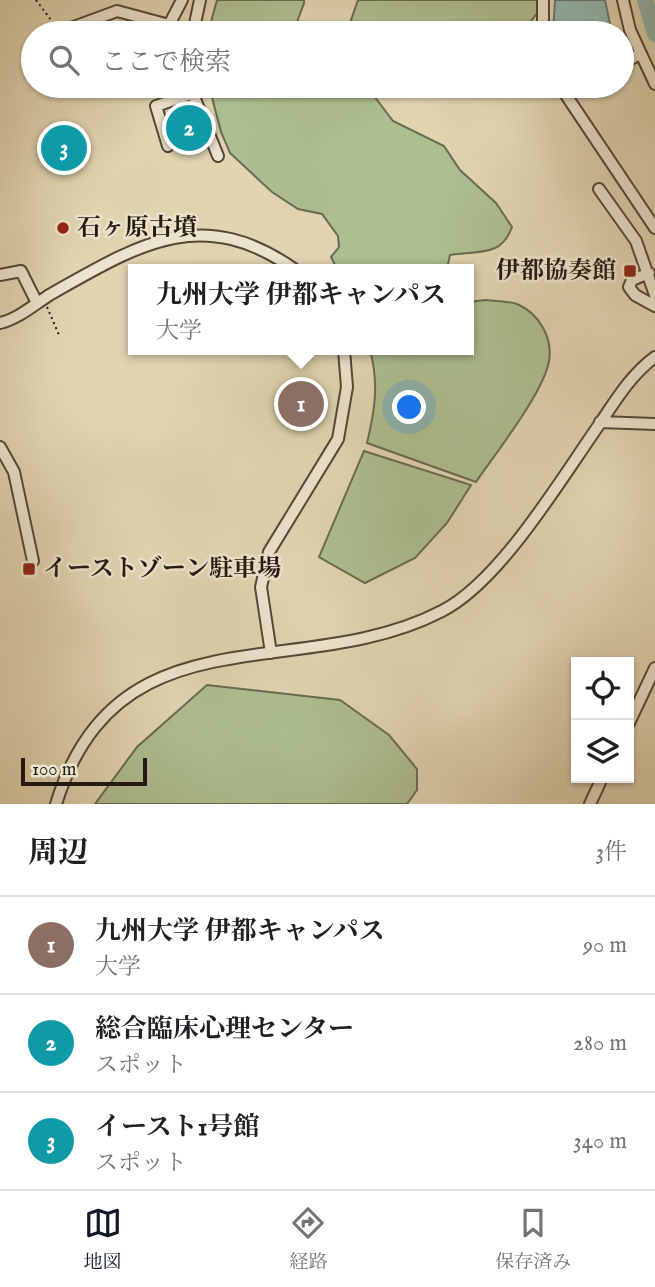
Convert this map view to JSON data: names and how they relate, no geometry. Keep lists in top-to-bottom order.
{
  "places": {
    "other": ["石ヶ原古墳"],
    "transit": ["伊都協奏館", "イーストゾーン駐車場"]
  },
  "scale_bar": "100 m",
  "page": {
    "search": "ここで検索",
    "pins": ["2", "3", "1"],
    "popup": ["九州大学 伊都キャンパス", "大学"],
    "scale": "100 m",
    "heading": ["周辺", "3件"],
    "list": [
      {
        "mark": "1",
        "name": "九州大学 伊都キャンパス",
        "note": "大学",
        "value": "90 m"
      },
      {
        "mark": "2",
        "name": "総合臨床心理センター",
        "note": "スポット",
        "value": "280 m"
      },
      {
        "mark": "3",
        "name": "イースト1号館",
        "note": "スポット",
        "value": "340 m"
      }
    ],
    "nav": ["地図", "経路", "保存済み"]
  }
}
